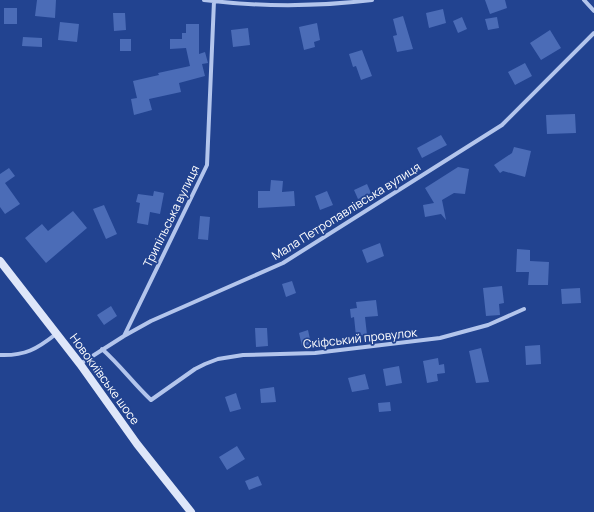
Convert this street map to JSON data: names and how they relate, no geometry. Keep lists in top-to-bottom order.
{
  "streets": {
    "main road": ["Новокиївське шосе"],
    "street": ["Мала Петропавлівська вулиця", "Трипільська вулиця", "Скіфський провулок"]
  },
  "crossings": [
    ["Мала Петропавлівська вулиця", "Трипільська вулиця"],
    ["Мала Петропавлівська вулиця", "Скіфський провулок"],
    ["Мала Петропавлівська вулиця", "Новокиївське шосе"]
  ]
}
